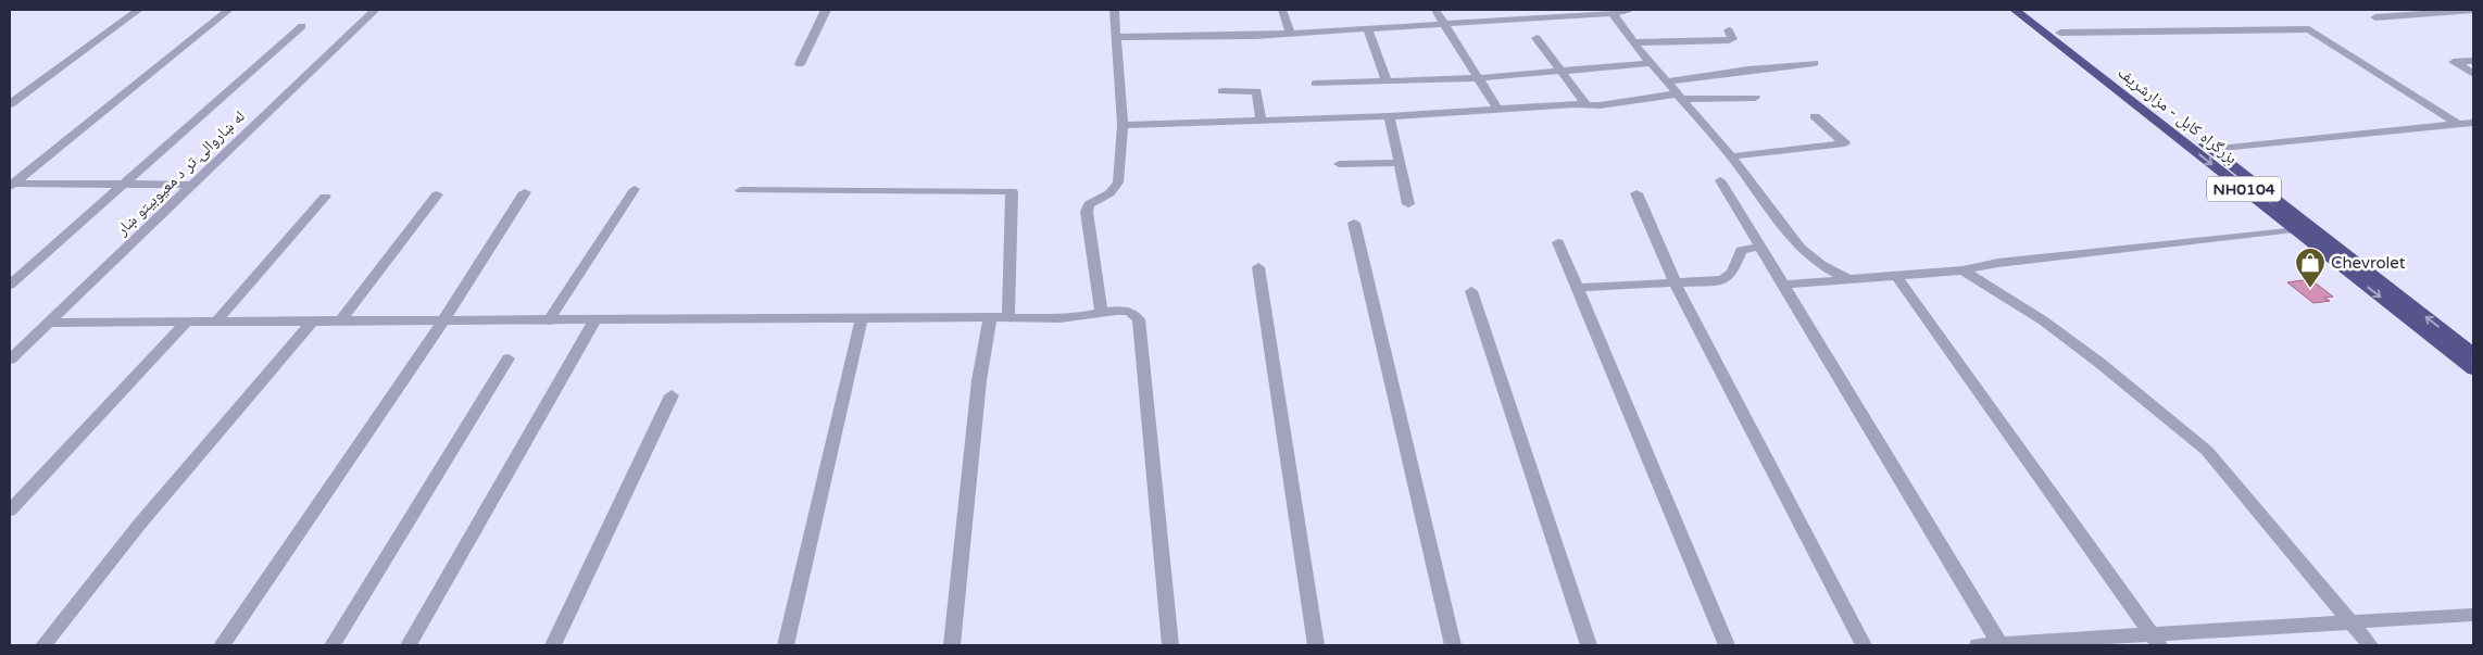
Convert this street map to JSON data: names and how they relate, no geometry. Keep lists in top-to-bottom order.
{
  "streets": {
    "highway": ["بزرگراه کابل - مزارشریف", "NH0104"],
    "street": ["له ښاروالۍ تر د معیوبیتو ښار"]
  },
  "places": {
    "shop": ["Chevrolet"]
  }
}
